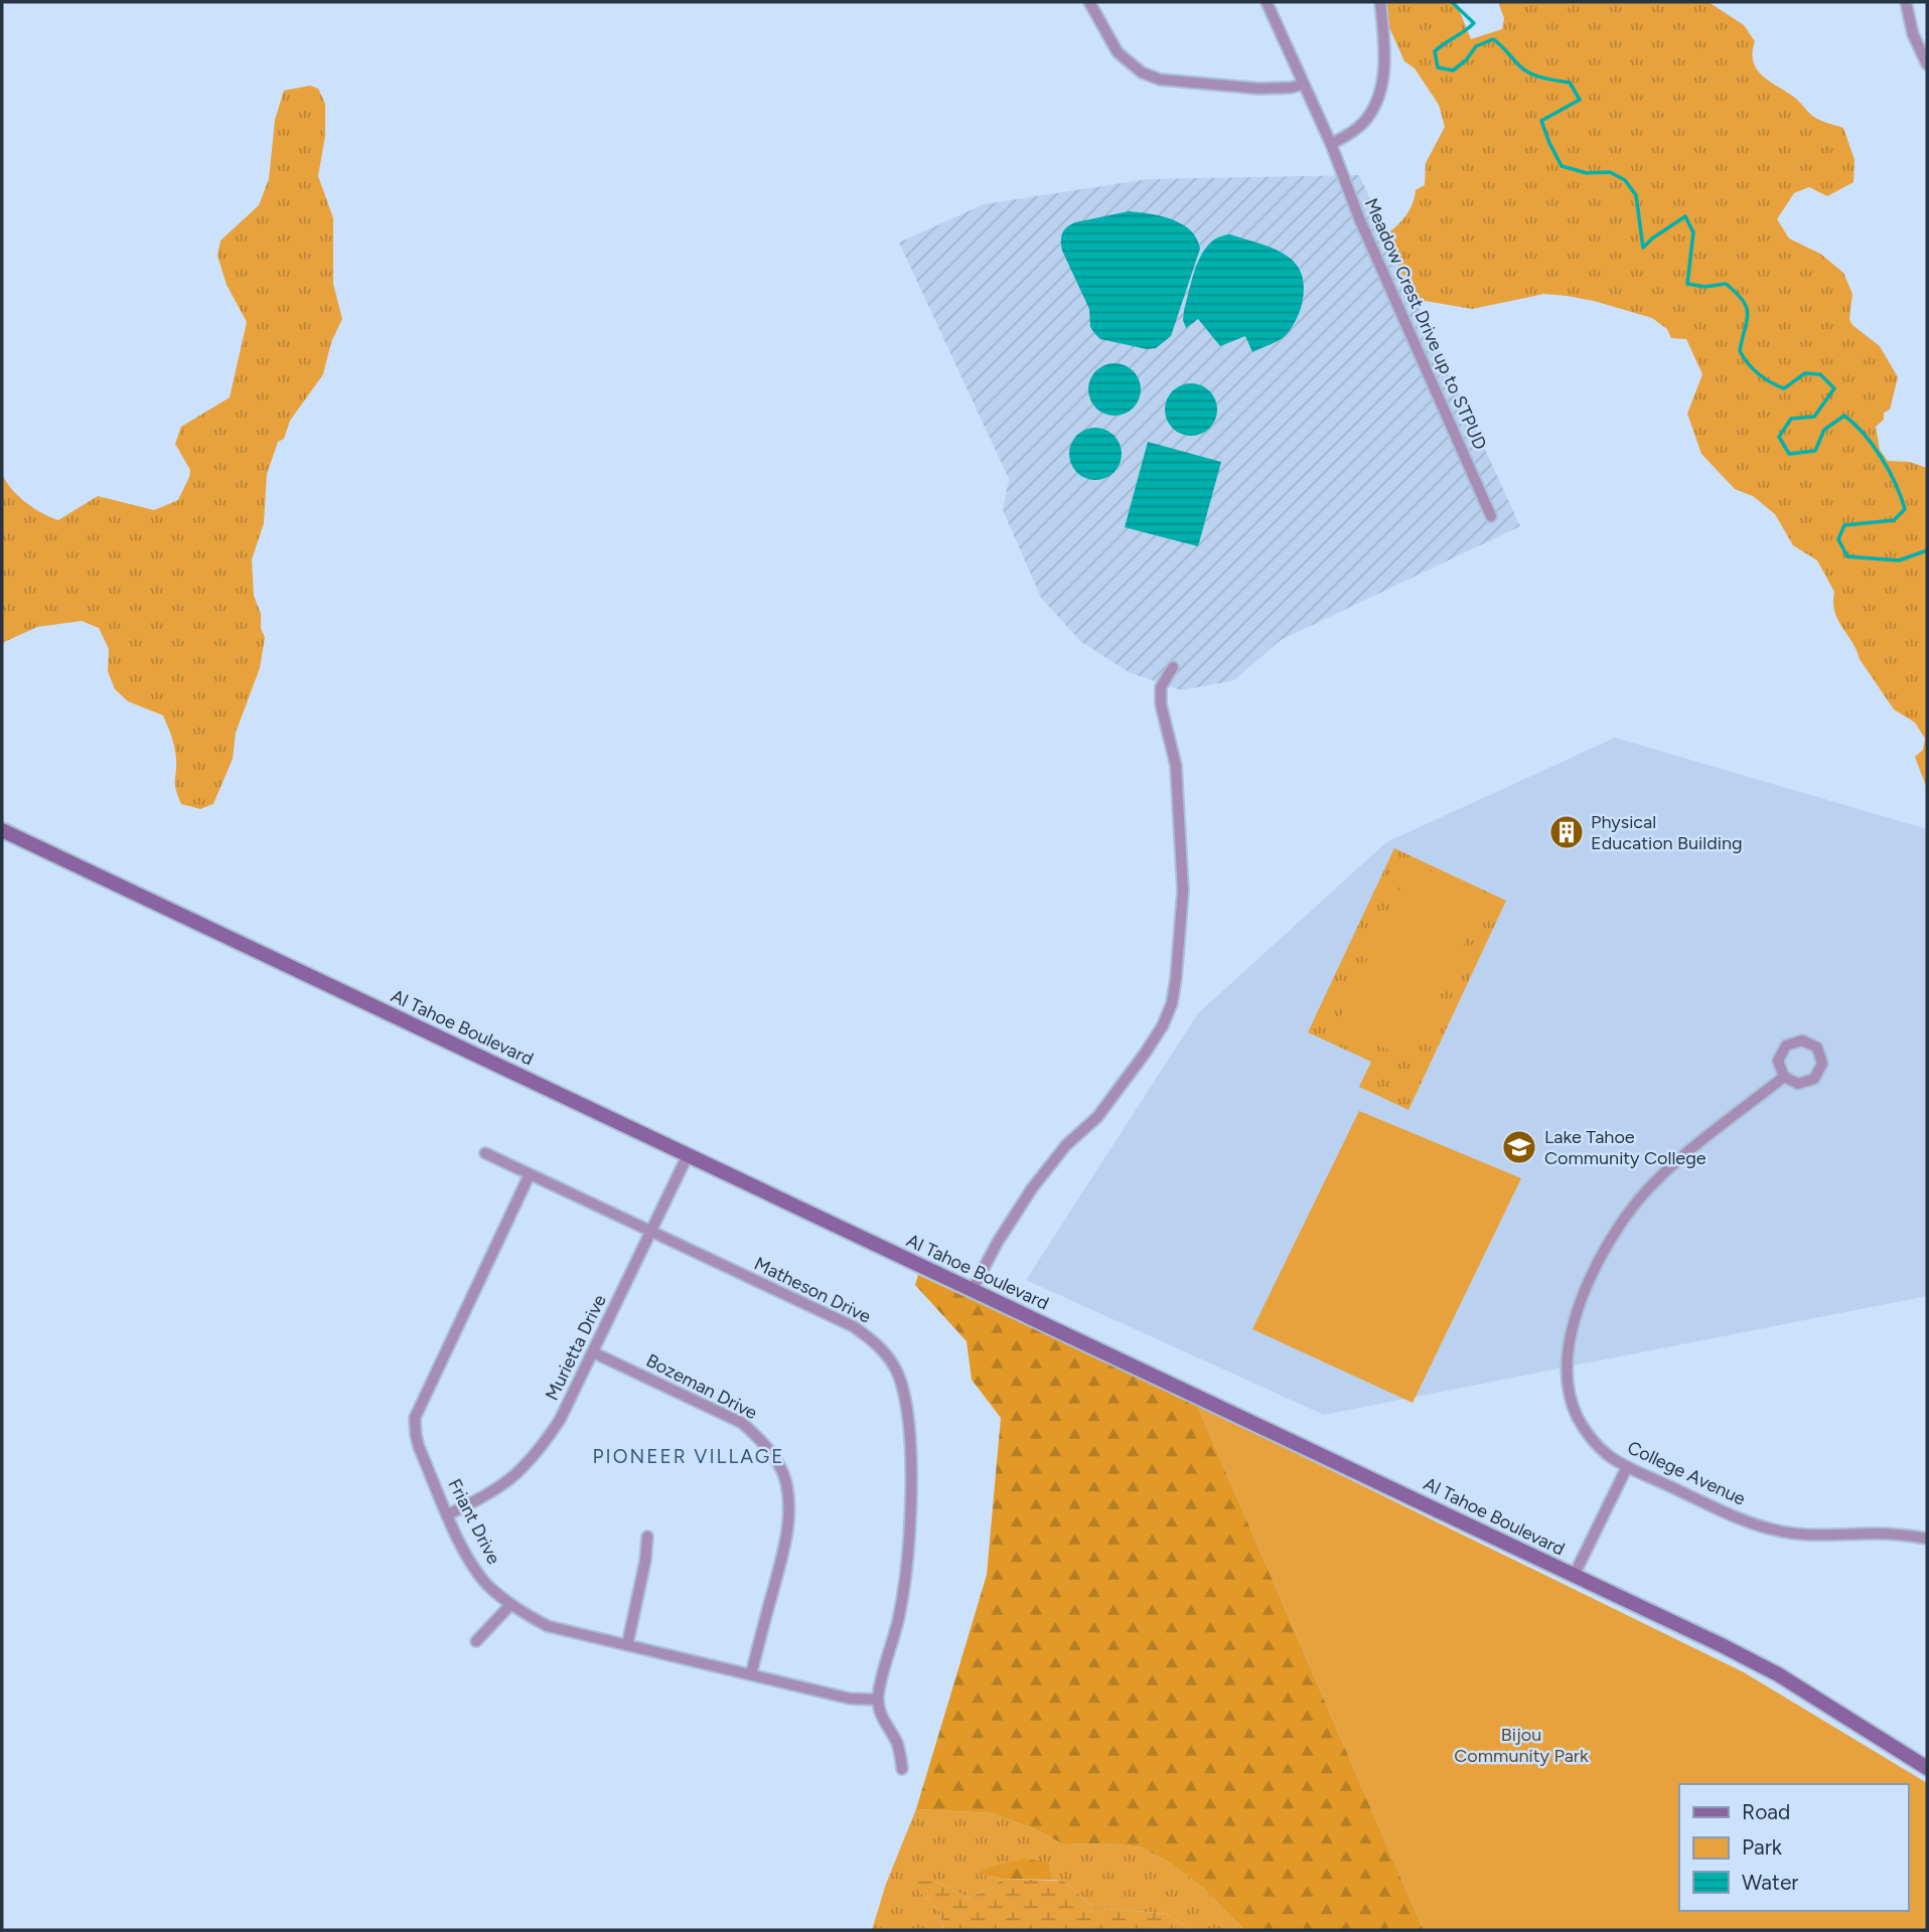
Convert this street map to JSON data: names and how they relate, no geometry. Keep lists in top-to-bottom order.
{
  "streets": {
    "main road": ["Al Tahoe Boulevard"],
    "street": [
      "Meadow Crest Drive up to STPUD",
      "Matheson Drive",
      "Murietta Drive",
      "Bozeman Drive",
      "College Avenue",
      "Friant Drive"
    ]
  },
  "crossings": [
    ["Al Tahoe Boulevard", "Murietta Drive"],
    ["Matheson Drive", "Murietta Drive"],
    ["Matheson Drive", "Friant Drive"],
    ["Murietta Drive", "Bozeman Drive"],
    ["Murietta Drive", "Friant Drive"],
    ["Bozeman Drive", "Friant Drive"]
  ],
  "districts": ["PIONEER VILLAGE"],
  "parks": ["Bijou Community Park"],
  "places": {
    "building": ["Physical Education Building"],
    "school or university": ["Lake Tahoe Community College"]
  },
  "legend": ["Road", "Park", "Water"]
}
